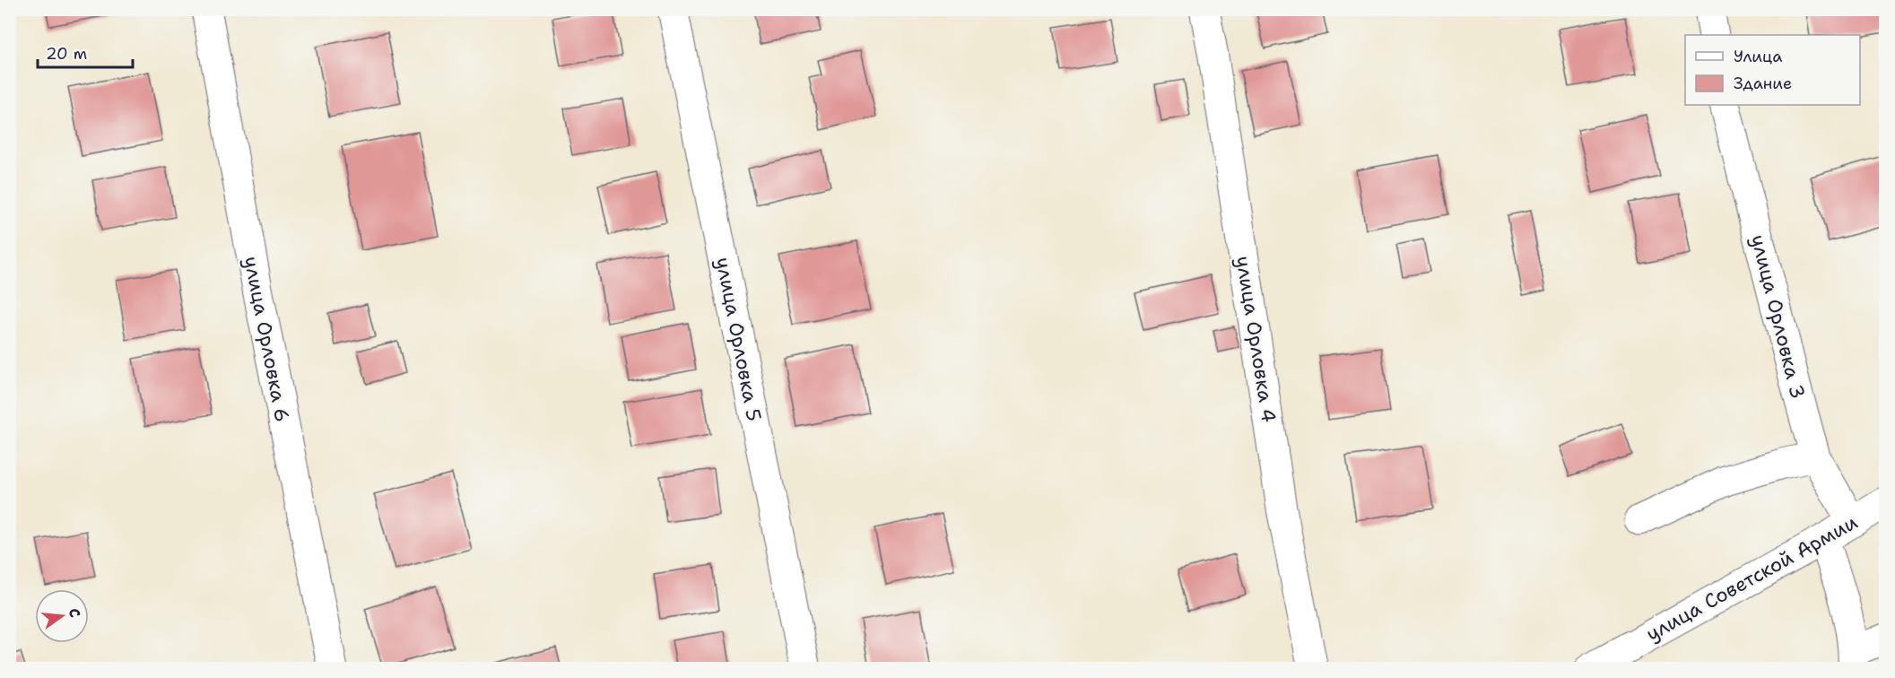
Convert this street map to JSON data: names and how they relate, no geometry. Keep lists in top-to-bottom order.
{
  "streets": {
    "street": [
      "улица Орловка 3",
      "улица Орловка 6",
      "улица Орловка 5",
      "улица Орловка 4",
      "улица Советской Армии"
    ]
  },
  "crossings": [
    ["улица Орловка 3", "улица Советской Армии"]
  ],
  "legend": ["Улица", "Здание"],
  "scale_bar": "20 m",
  "north": "right"
}
